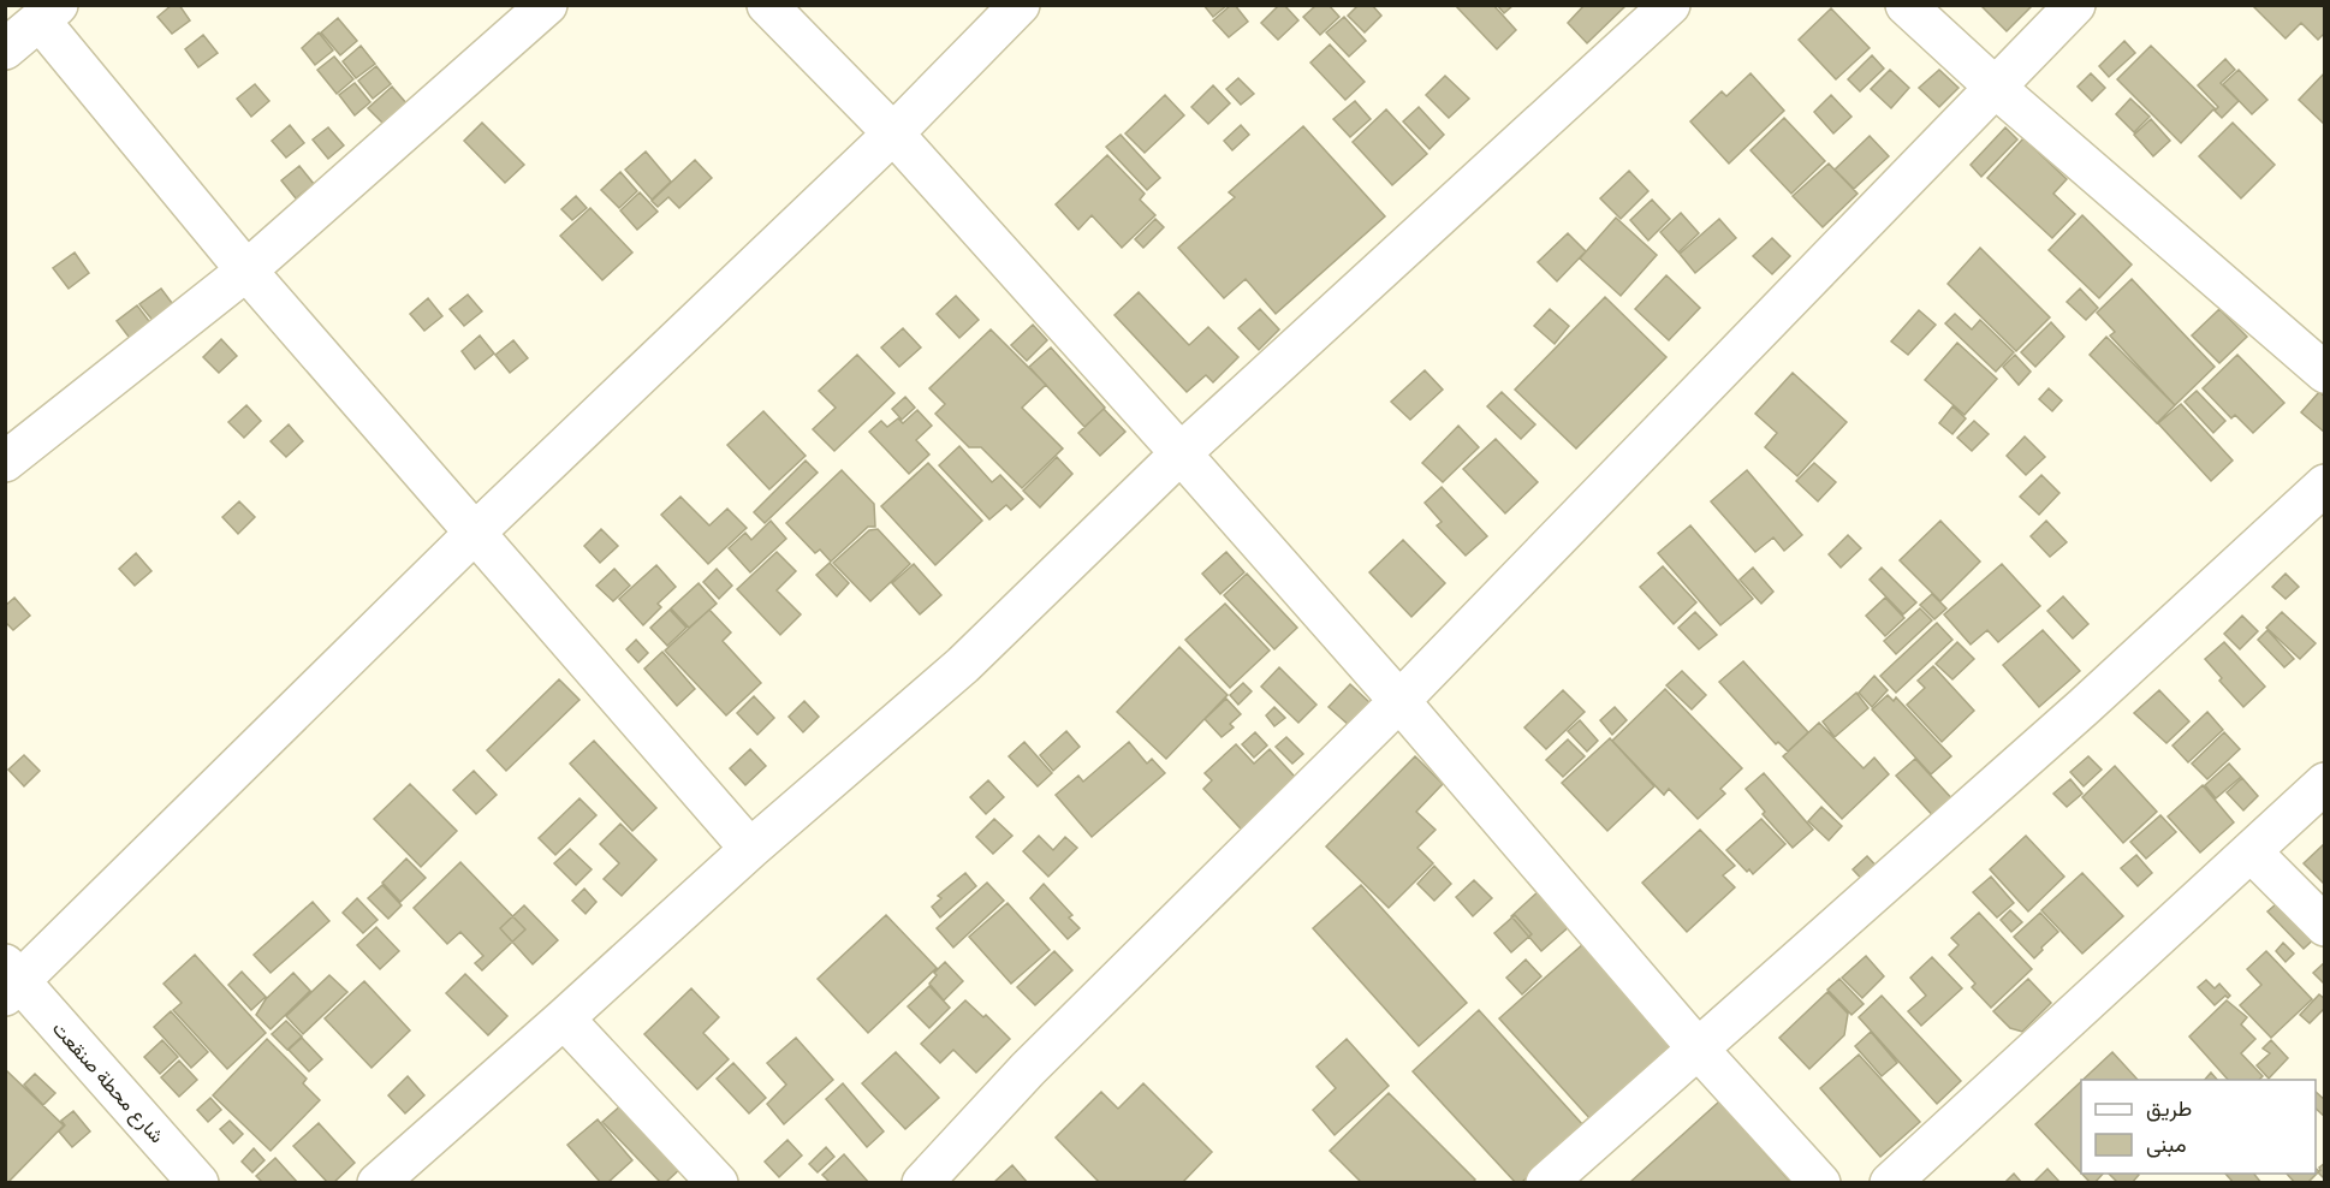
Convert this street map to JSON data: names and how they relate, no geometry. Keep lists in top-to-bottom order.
{
  "streets": {
    "street": ["شارع محطة صنقعت"]
  },
  "legend": ["طريق", "مبنى"]
}
